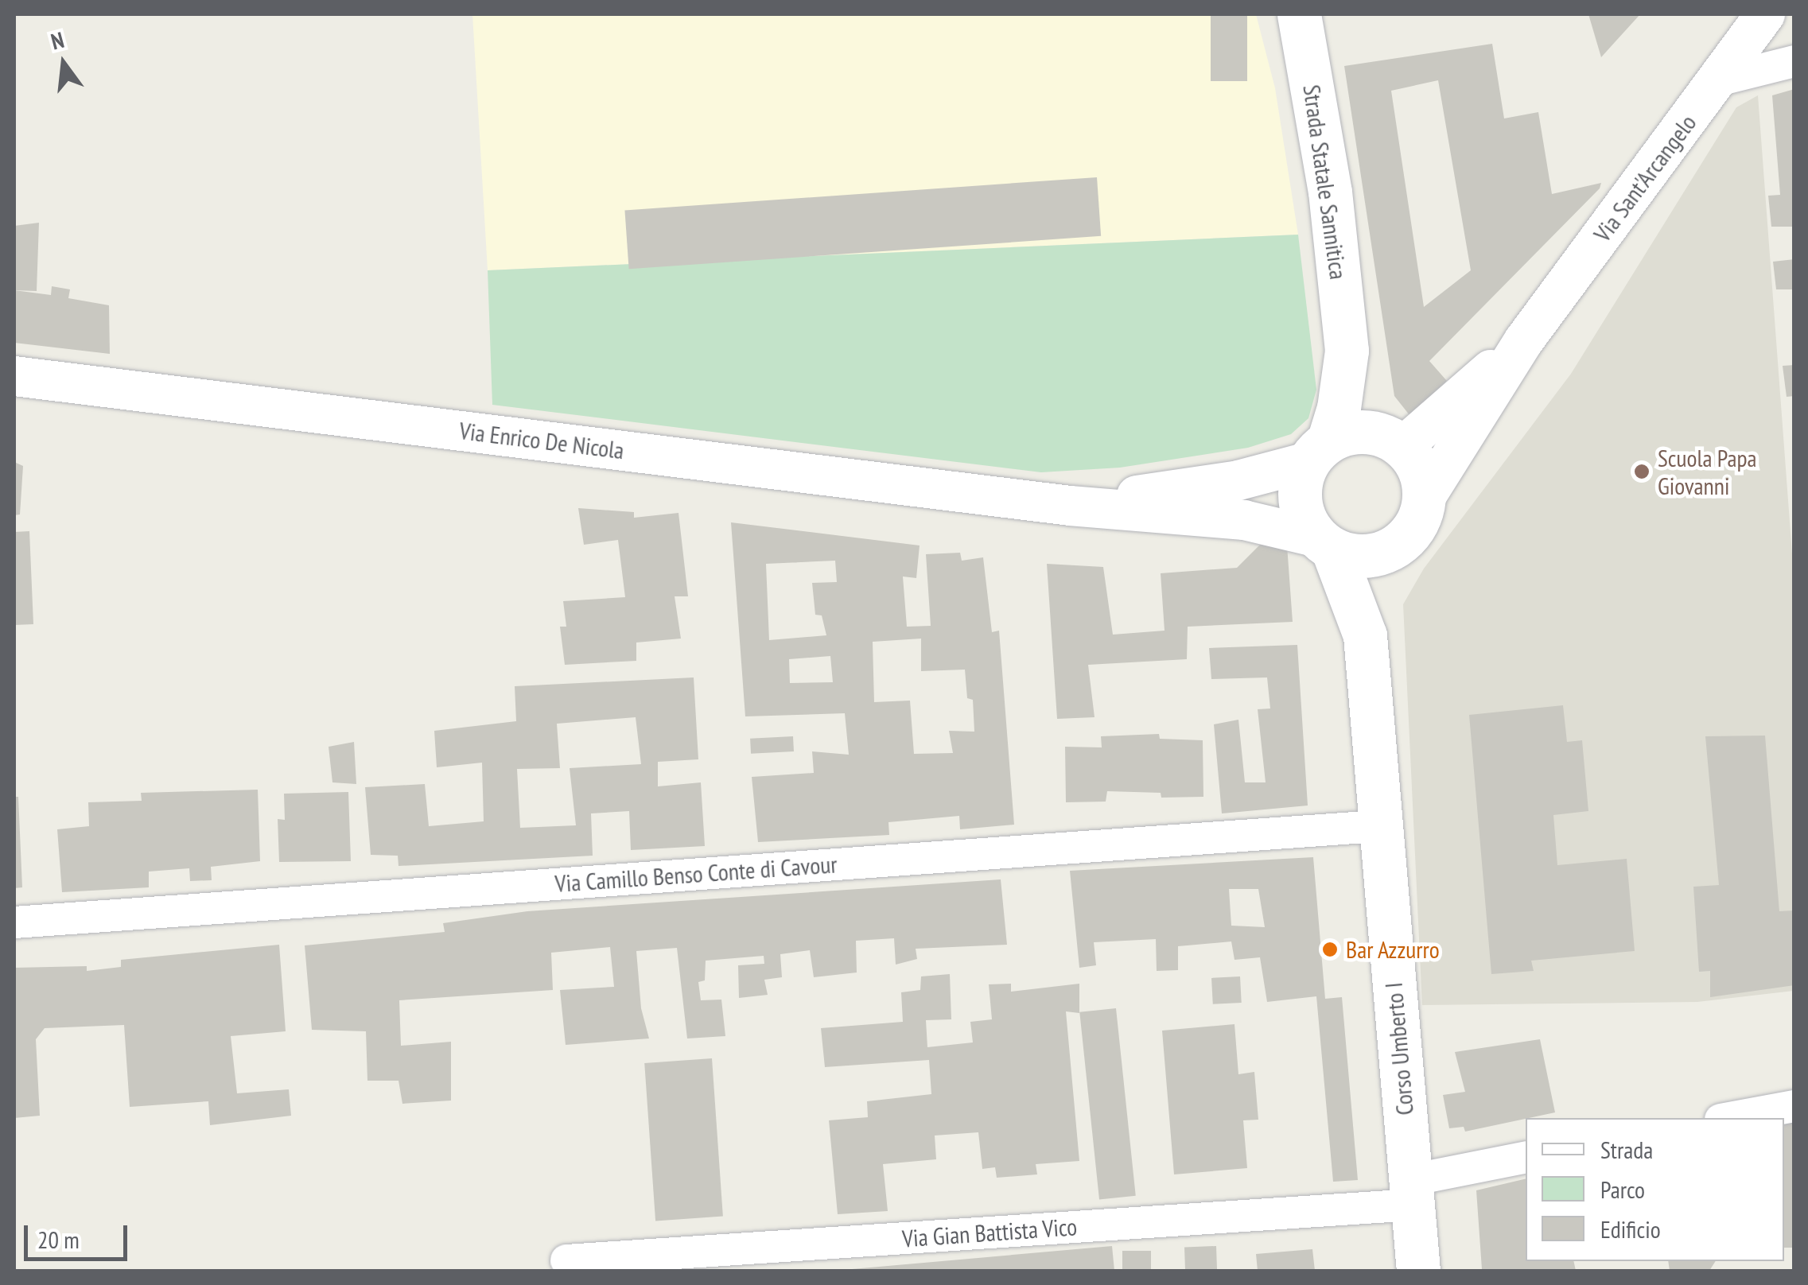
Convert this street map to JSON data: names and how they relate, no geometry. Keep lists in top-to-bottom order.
{
  "streets": {
    "main road": ["Strada Statale Sannitica", "Corso Umberto I"],
    "street": [
      "Via Sant'Arcangelo",
      "Via Enrico De Nicola",
      "Via Camillo Benso Conte di Cavour",
      "Via Gian Battista Vico"
    ]
  },
  "crossings": [
    ["Strada Statale Sannitica", "Corso Umberto I"],
    ["Via Camillo Benso Conte di Cavour", "Corso Umberto I"],
    ["Corso Umberto I", "Via Gian Battista Vico"]
  ],
  "places": ["Scuola Papa Giovanni", "Bar Azzurro"],
  "legend": ["Strada", "Parco", "Edificio"],
  "scale_bar": "20 m",
  "north": "top"
}
